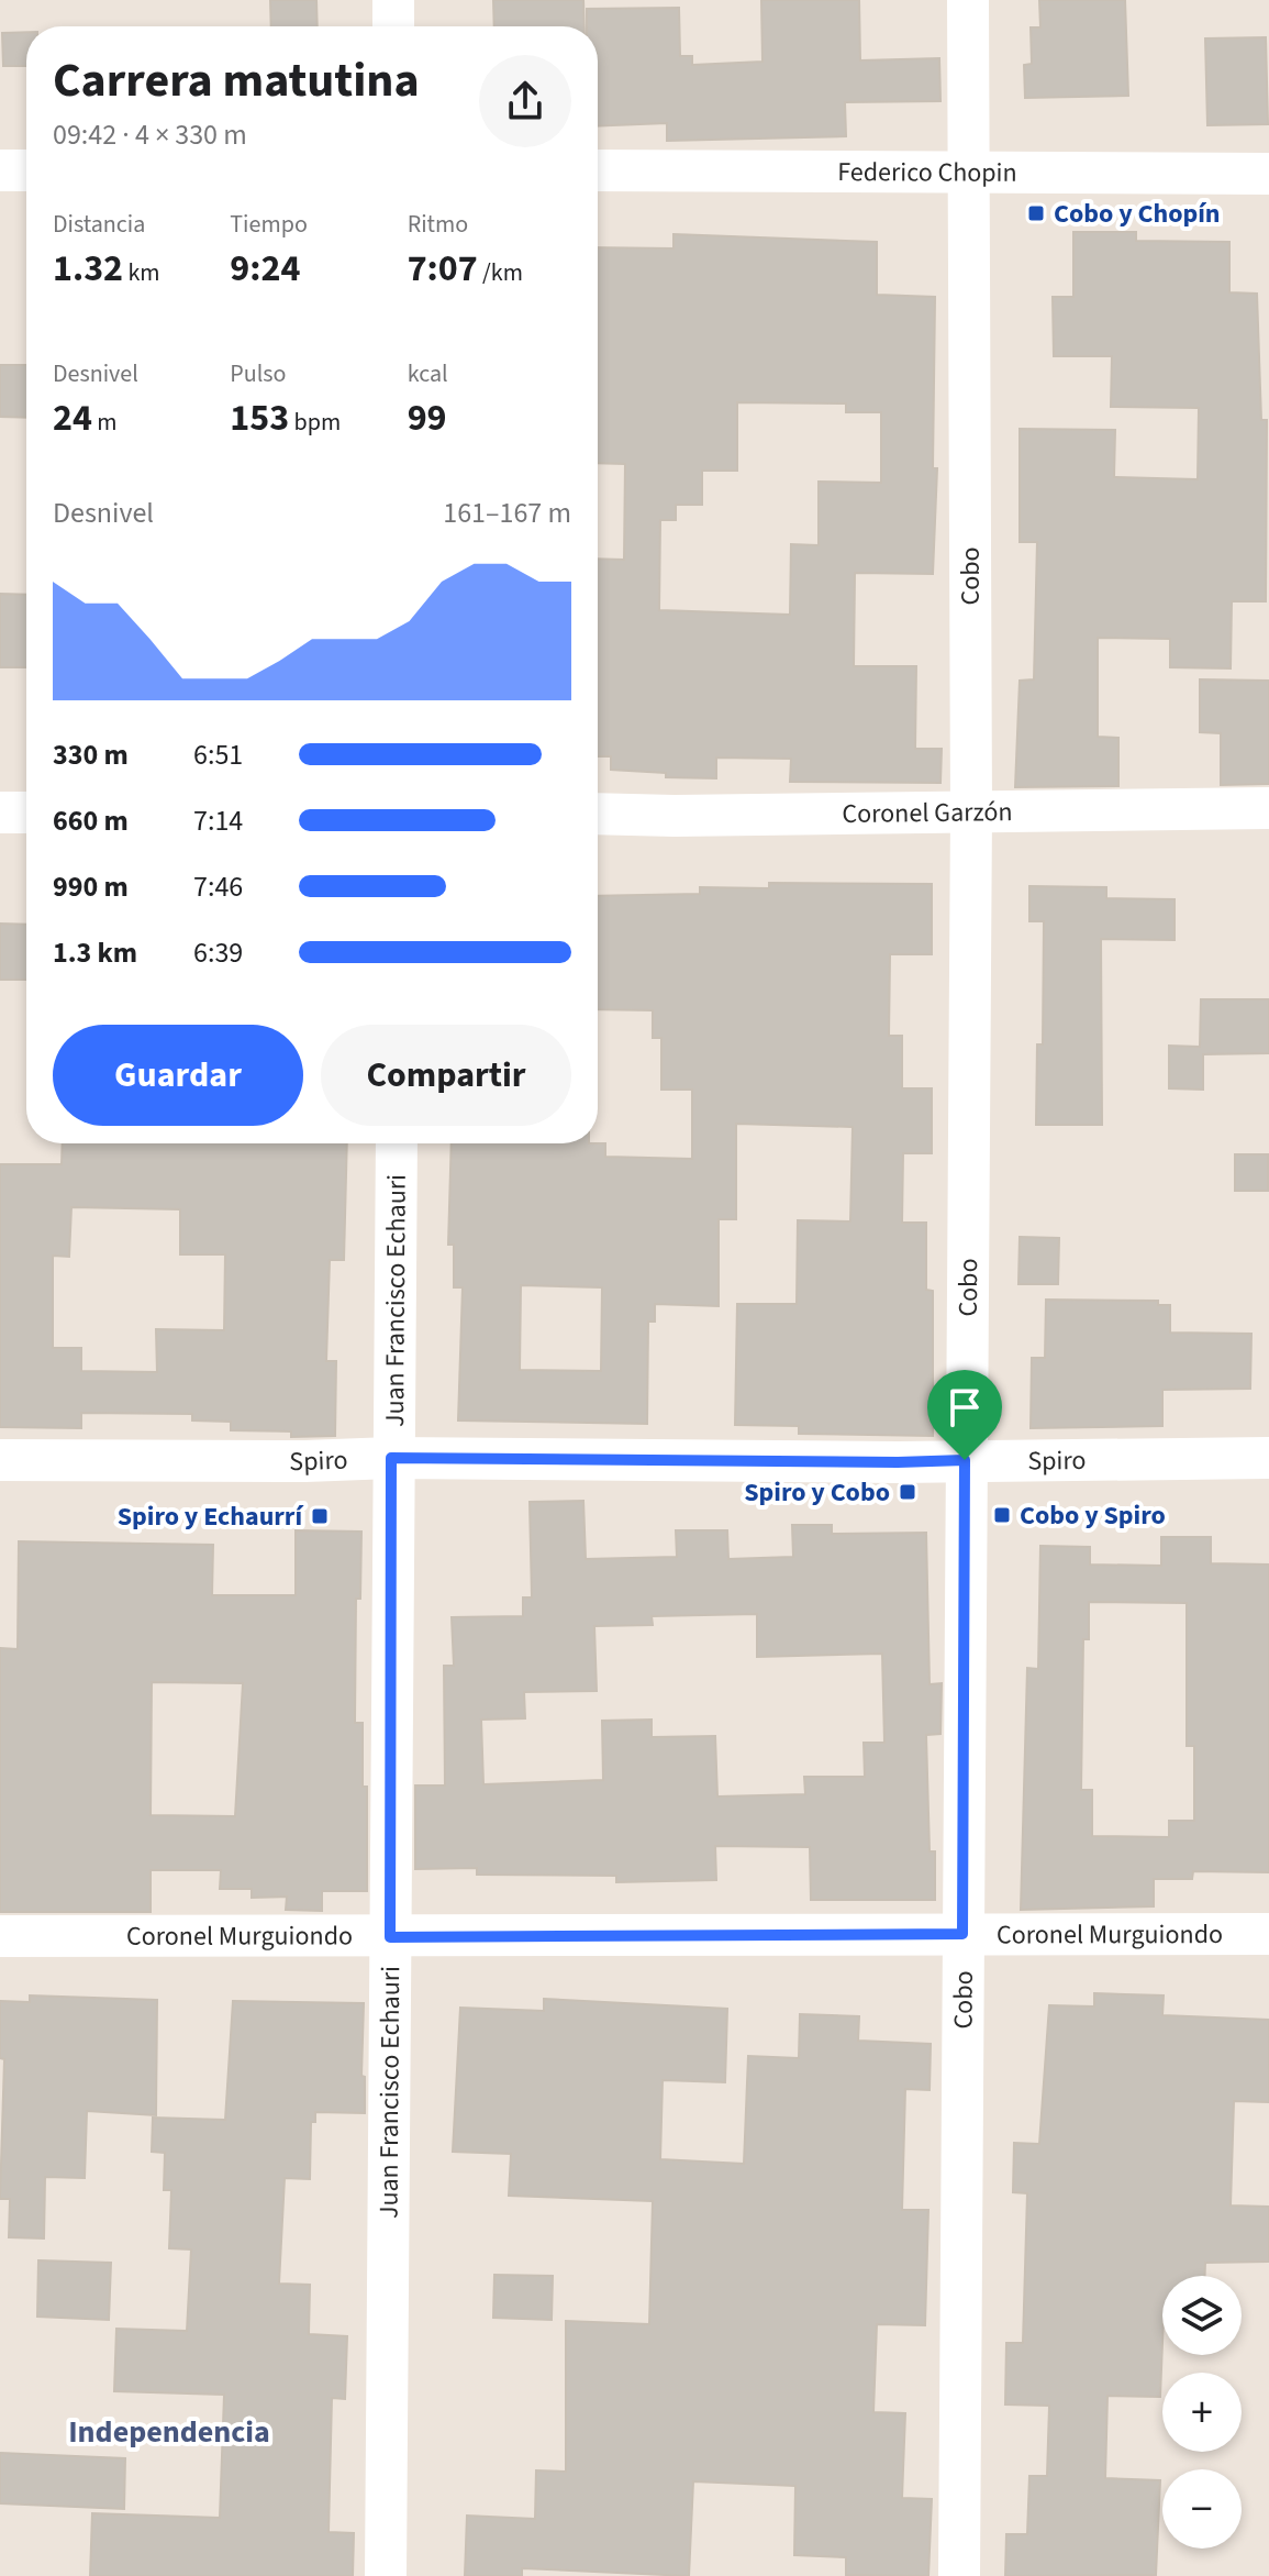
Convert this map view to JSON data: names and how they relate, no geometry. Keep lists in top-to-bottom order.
{
  "streets": {
    "street": [
      "Federico Chopin",
      "Cobo",
      "Coronel Garzón",
      "Juan Francisco Echauri",
      "Spiro",
      "Coronel Murguiondo"
    ]
  },
  "crossings": [
    ["Federico Chopin", "Cobo"],
    ["Cobo", "Coronel Garzón"],
    ["Cobo", "Spiro"],
    ["Cobo", "Coronel Murguiondo"],
    ["Juan Francisco Echauri", "Spiro"],
    ["Juan Francisco Echauri", "Coronel Murguiondo"]
  ],
  "districts": ["Independencia"],
  "places": {
    "transit": [
      "Cobo y Chopín",
      "Spiro y Cobo",
      "Cobo y Spiro",
      "Spiro y Echaurrí"
    ]
  },
  "page": {
    "heading": ["Carrera matutina", "09:42 · 4 × 330 m"],
    "stats": [
      ["Distancia", "1.32 km"],
      ["Tiempo", "9:24"],
      ["Ritmo", "7:07 /km"],
      ["Desnivel", "24 m"],
      ["Pulso", "153 bpm"],
      ["kcal", "99"]
    ],
    "chart": ["Desnivel", "161–167 m"],
    "list": [
      {
        "name": "330 m",
        "note": "6:51"
      },
      {
        "name": "660 m",
        "note": "7:14"
      },
      {
        "name": "990 m",
        "note": "7:46"
      },
      {
        "name": "1.3 km",
        "note": "6:39"
      }
    ],
    "buttons": ["Guardar", "Compartir"],
    "map_buttons": ["+", "−"]
  }
}
